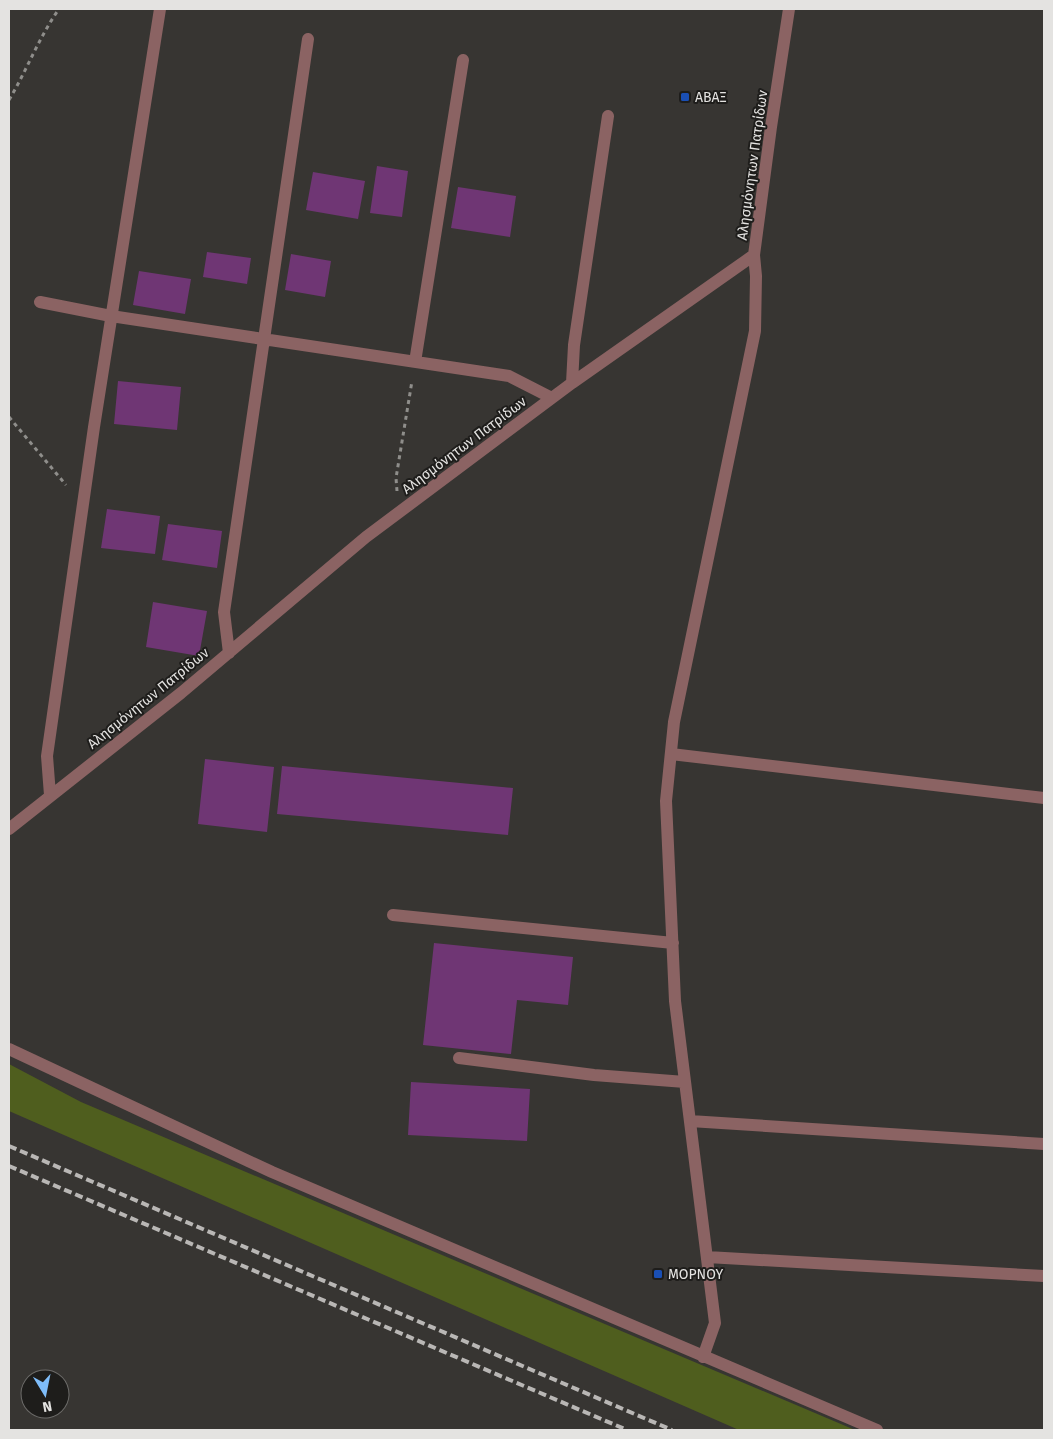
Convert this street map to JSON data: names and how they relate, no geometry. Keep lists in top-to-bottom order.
{
  "streets": {
    "street": ["Αλησμόνητων Πατρίδων"]
  },
  "places": {
    "transit": ["ΑΒΑΞ", "ΜΟΡΝΟΥ"]
  },
  "north": "bottom"
}
